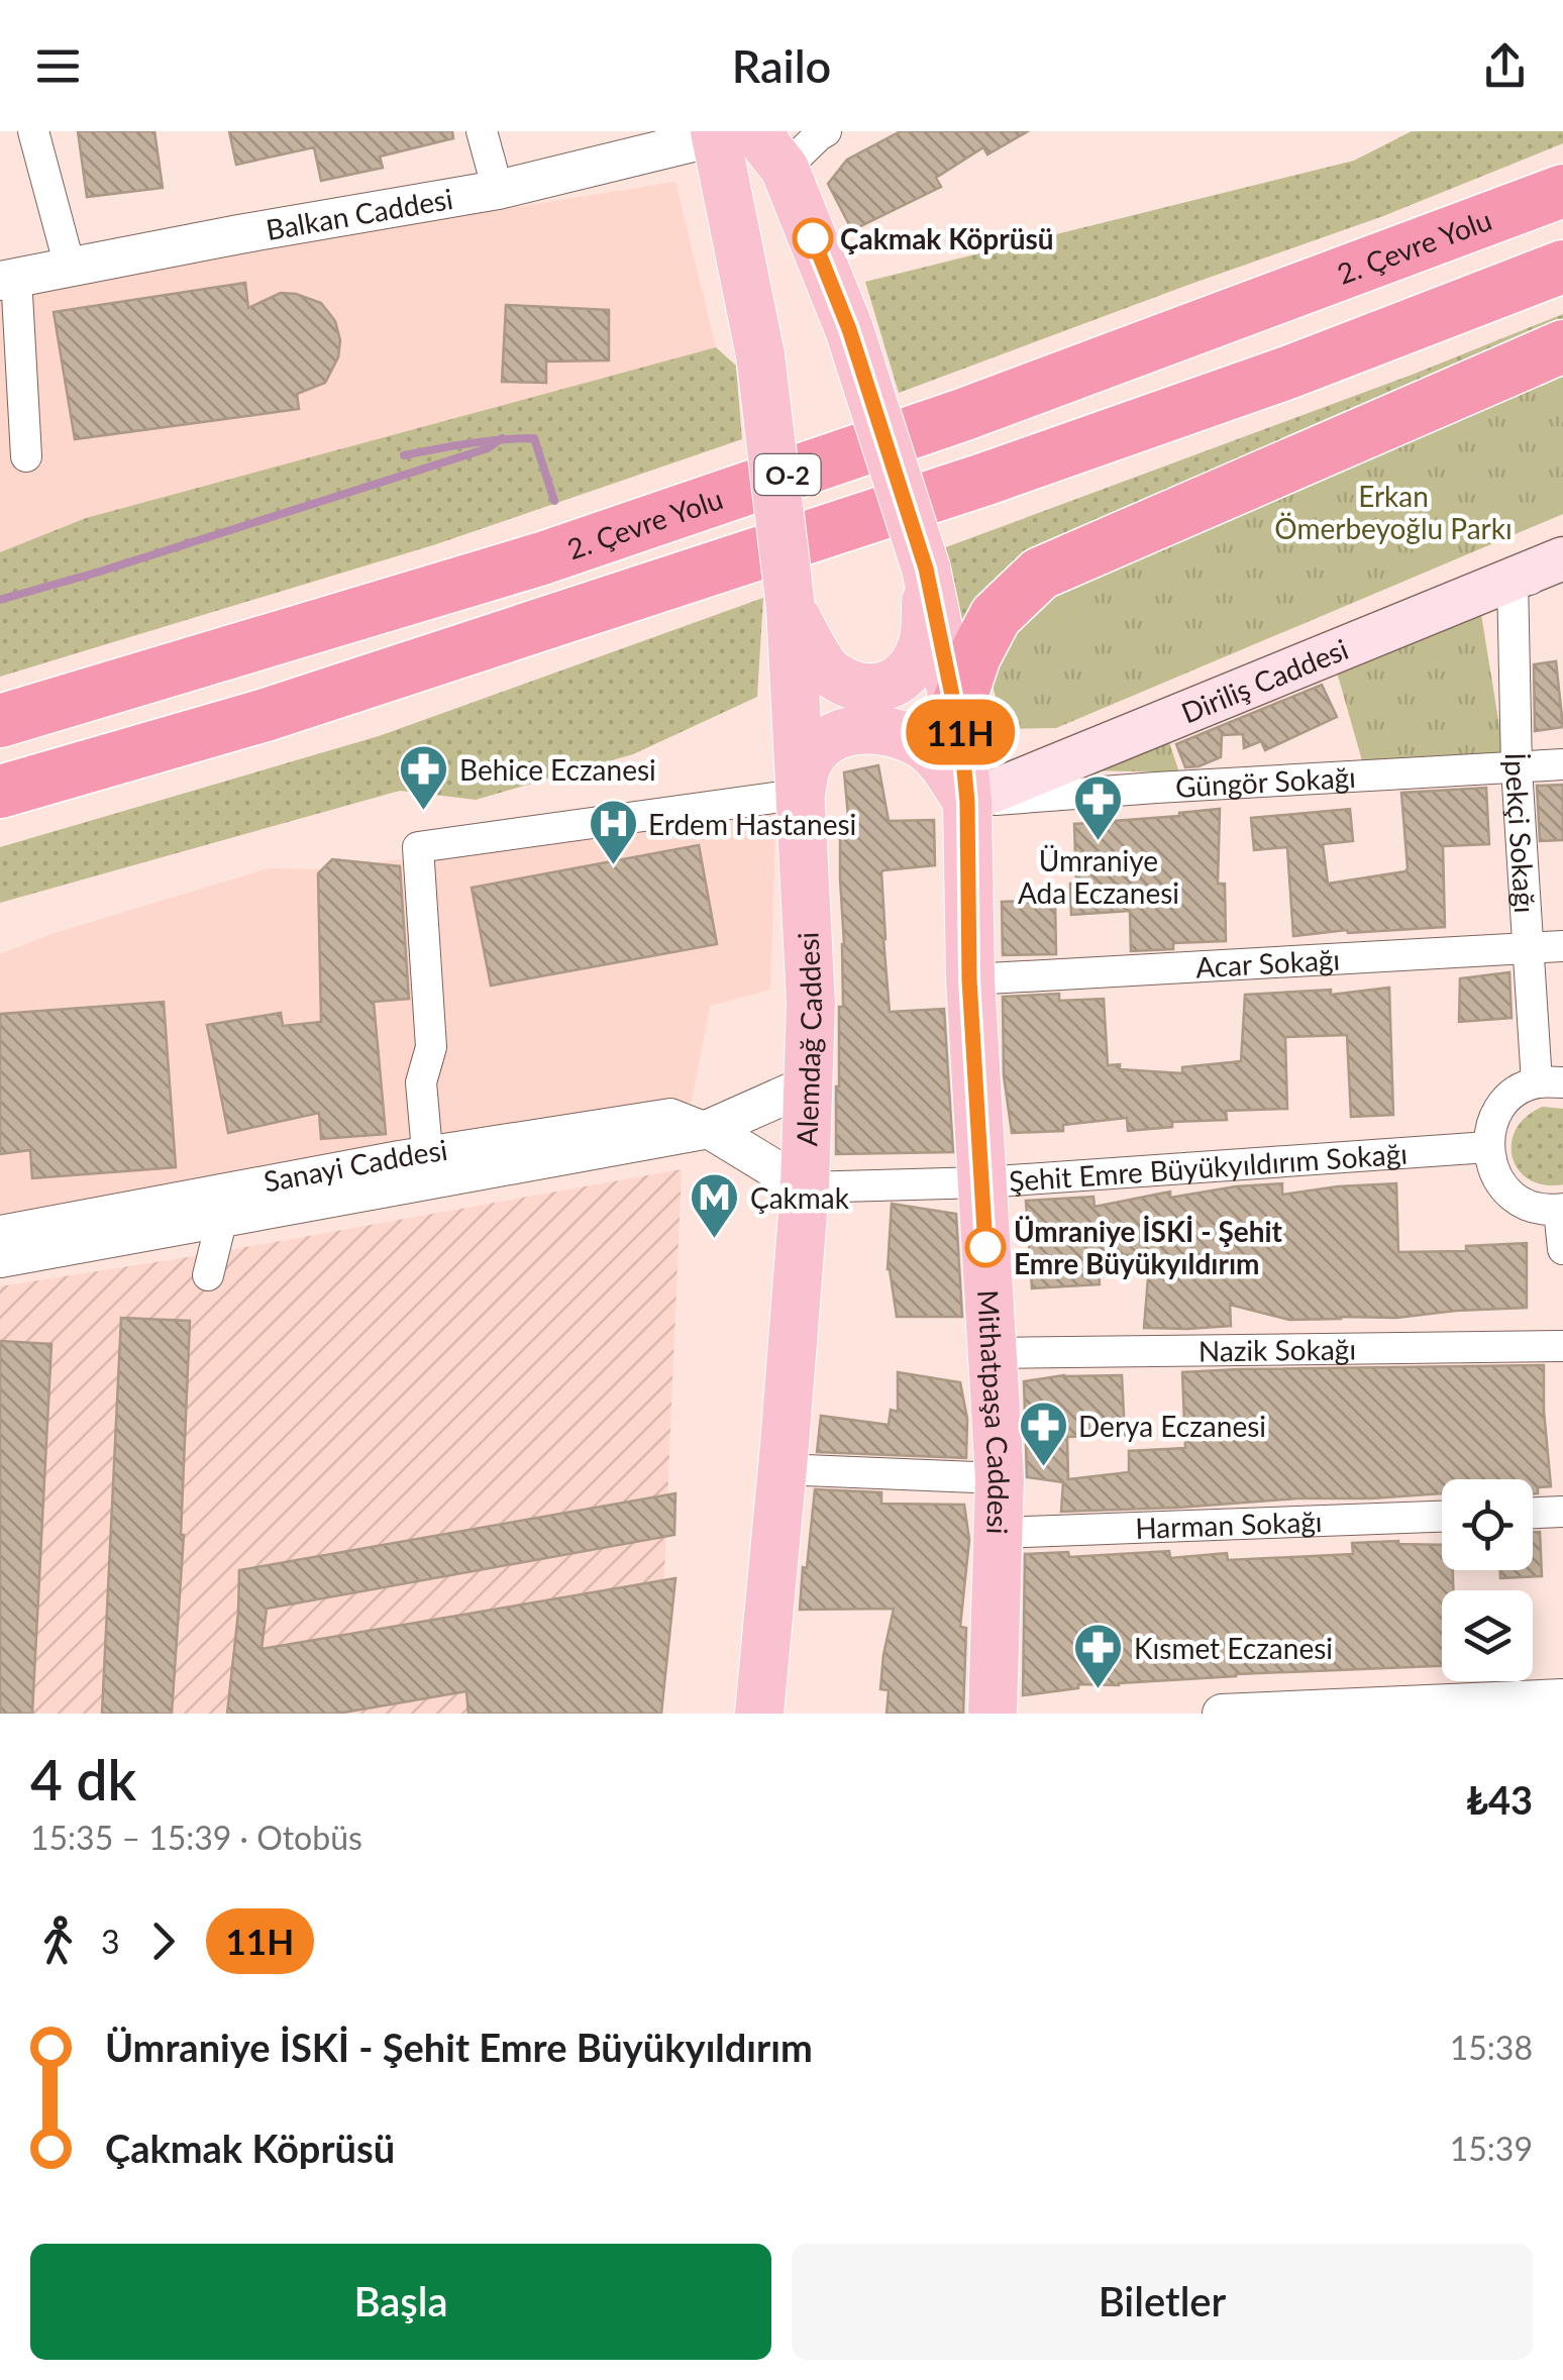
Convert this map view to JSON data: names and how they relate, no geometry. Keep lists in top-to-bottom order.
{
  "streets": {
    "highway": ["2. Çevre Yolu", "O-2"],
    "main road": ["Diriliş Caddesi", "Alemdağ Caddesi", "Mithatpaşa Caddesi"],
    "street": [
      "Balkan Caddesi",
      "Güngör Sokağı",
      "İpekçi Sokağı",
      "Acar Sokağı",
      "Sanayi Caddesi",
      "Şehit Emre Büyükyıldırım Sokağı",
      "Nazik Sokağı",
      "Harman Sokağı"
    ]
  },
  "crossings": [
    ["Diriliş Caddesi", "Güngör Sokağı"],
    ["Diriliş Caddesi", "İpekçi Sokağı"],
    ["Diriliş Caddesi", "Mithatpaşa Caddesi"],
    ["Güngör Sokağı", "İpekçi Sokağı"],
    ["Güngör Sokağı", "Mithatpaşa Caddesi"],
    ["İpekçi Sokağı", "Acar Sokağı"],
    ["Acar Sokağı", "Mithatpaşa Caddesi"],
    ["Alemdağ Caddesi", "Sanayi Caddesi"],
    ["Alemdağ Caddesi", "Şehit Emre Büyükyıldırım Sokağı"],
    ["Sanayi Caddesi", "Şehit Emre Büyükyıldırım Sokağı"],
    ["Şehit Emre Büyükyıldırım Sokağı", "Mithatpaşa Caddesi"],
    ["Nazik Sokağı", "Mithatpaşa Caddesi"],
    ["Mithatpaşa Caddesi", "Harman Sokağı"]
  ],
  "parks": ["Erkan Ömerbeyoğlu Parkı"],
  "places": {
    "other": ["Çakmak Köprüsü", "Ümraniye İSKİ - Şehit Emre Büyükyıldırım"],
    "pharmacy": [
      "Behice Eczanesi",
      "Ümraniye Ada Eczanesi",
      "Derya Eczanesi",
      "Kısmet Eczanesi"
    ],
    "hospital": ["Erdem Hastanesi"],
    "metro station": ["Çakmak"]
  },
  "lines": ["bus line 11H"],
  "page": {
    "header": "Railo",
    "on_map": "11H",
    "heading": ["4 dk", "15:35 – 15:39 · Otobüs", "₺43"],
    "legs": ["3", "11H"],
    "list": [
      {
        "name": "Ümraniye İSKİ - Şehit Emre Büyükyıldırım",
        "value": "15:38"
      },
      {
        "name": "Çakmak Köprüsü",
        "value": "15:39"
      }
    ],
    "buttons": ["Başla", "Biletler"]
  }
}
